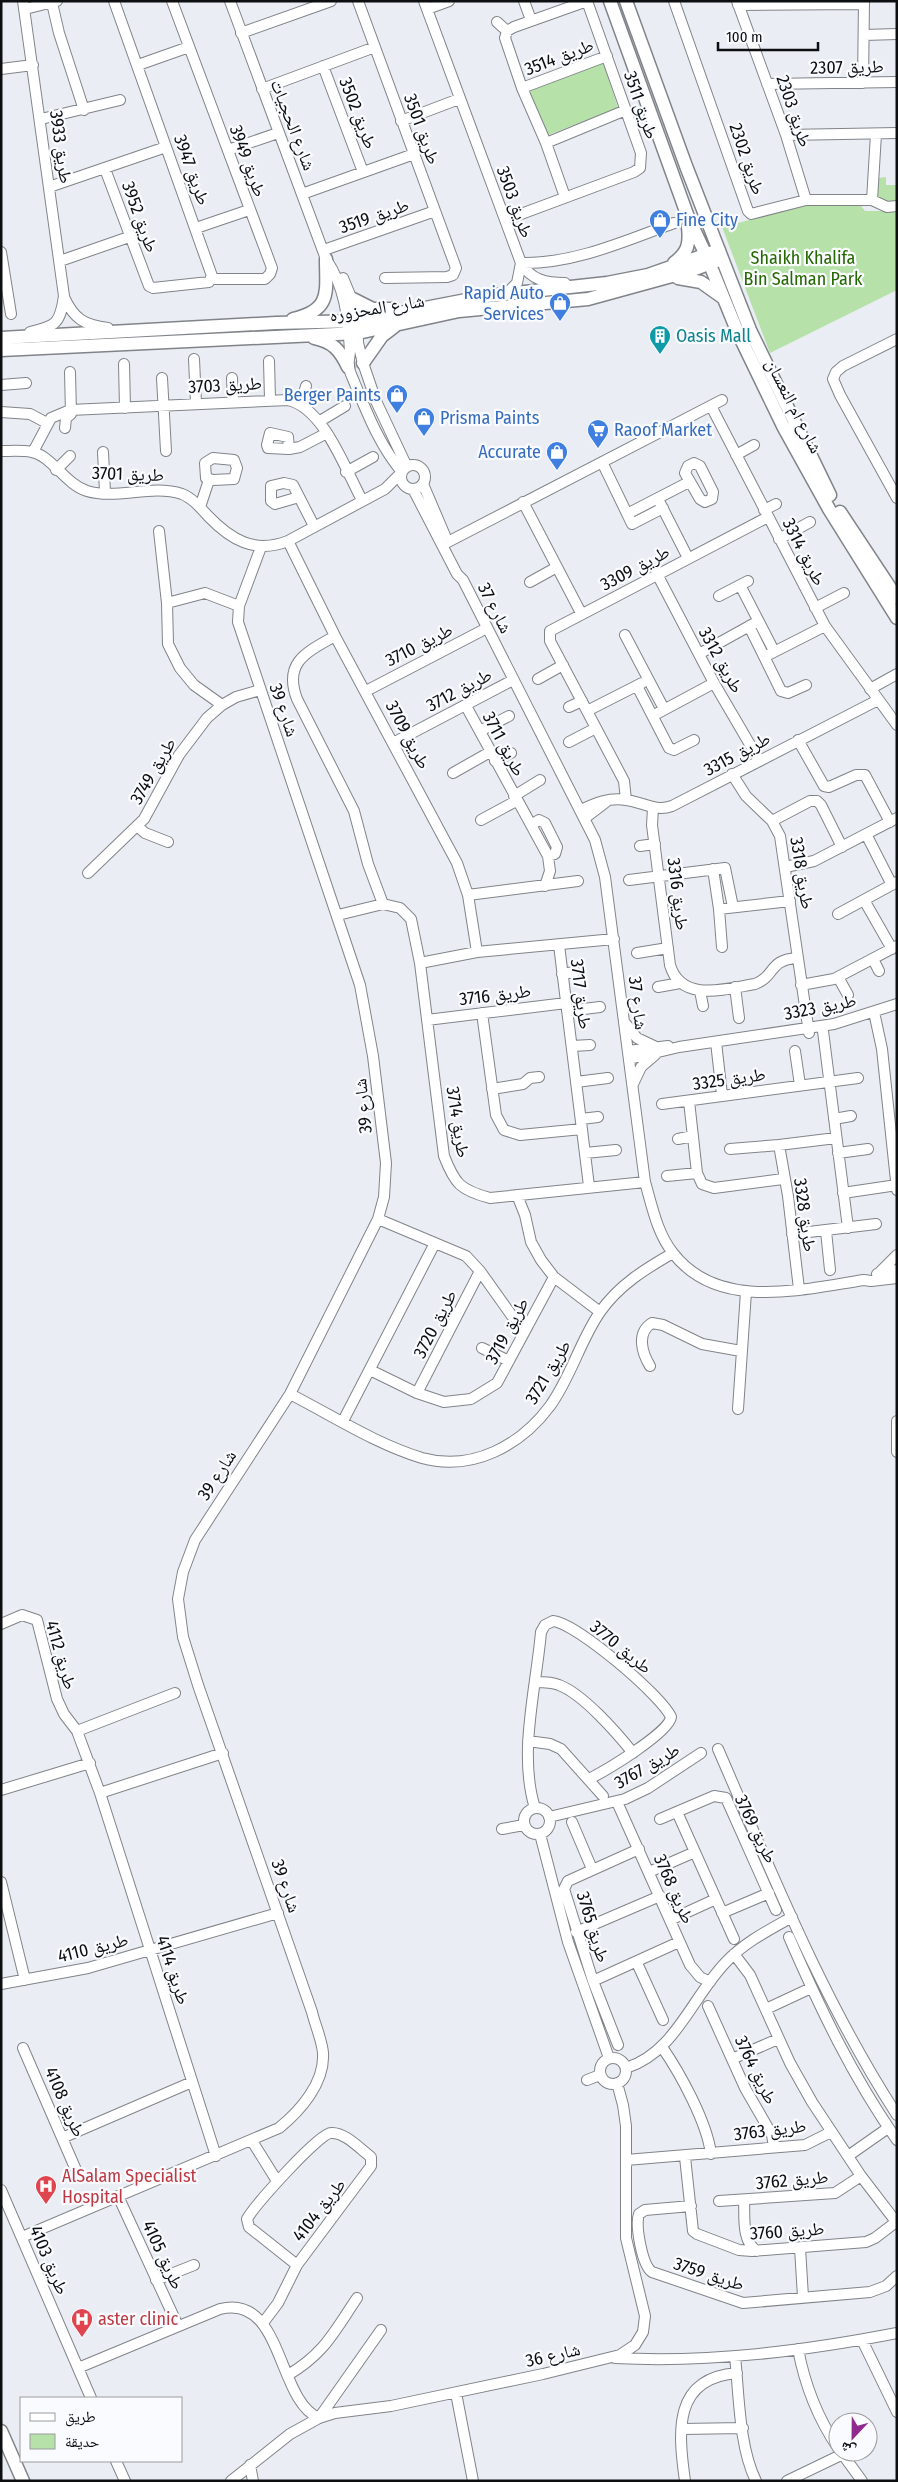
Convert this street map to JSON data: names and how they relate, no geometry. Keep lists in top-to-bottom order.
{
  "streets": {
    "main road": ["شارع المحزوره", "شارع ام النعسان"],
    "street": [
      "طريق 3514",
      "طريق 2307",
      "طريق 3511",
      "طريق 2303",
      "طريق 3502",
      "شارع الحجيات",
      "طريق 3501",
      "طريق 3933",
      "طريق 2302",
      "طريق 3949",
      "طريق 3947",
      "طريق 3503",
      "طريق 3519",
      "طريق 3952",
      "طريق 3703",
      "طريق 3701",
      "طريق 3314",
      "طريق 3309",
      "شارع 37",
      "طريق 3710",
      "طريق 3312",
      "طريق 3712",
      "شارع 39",
      "طريق 3709",
      "طريق 3711",
      "طريق 3315",
      "طريق 3749",
      "طريق 3318",
      "طريق 3316",
      "طريق 3717",
      "طريق 3716",
      "طريق 3323",
      "طريق 3325",
      "طريق 3714",
      "طريق 3328",
      "طريق 3720",
      "طريق 3719",
      "طريق 3721",
      "طريق 3770",
      "طريق 4112",
      "طريق 3767",
      "طريق 3769",
      "طريق 3768",
      "طريق 3765",
      "طريق 4110",
      "طريق 4114",
      "طريق 3764",
      "طريق 4108",
      "طريق 3763",
      "طريق 3762",
      "طريق 4104",
      "طريق 3760",
      "طريق 4105",
      "طريق 4103",
      "طريق 3759",
      "شارع 36"
    ]
  },
  "crossings": [
    ["طريق 3514", "طريق 3511"],
    ["طريق 2307", "طريق 2303"],
    ["طريق 3511", "طريق 3503"],
    ["طريق 2303", "طريق 2302"],
    ["شارع الحجيات", "طريق 3519"],
    ["شارع الحجيات", "شارع المحزوره"],
    ["طريق 3501", "طريق 3519"],
    ["طريق 3933", "طريق 3952"],
    ["طريق 3933", "شارع المحزوره"],
    ["طريق 3949", "طريق 3947"],
    ["طريق 3949", "طريق 3952"],
    ["طريق 3947", "طريق 3952"],
    ["شارع المحزوره", "شارع ام النعسان"],
    ["طريق 3701", "شارع 39"],
    ["طريق 3314", "طريق 3309"],
    ["طريق 3314", "طريق 3315"],
    ["طريق 3309", "طريق 3312"],
    ["طريق 3309", "طريق 3315"],
    ["شارع 37", "طريق 3710"],
    ["شارع 37", "طريق 3712"],
    ["شارع 37", "طريق 3315"],
    ["شارع 37", "طريق 3323"],
    ["شارع 37", "طريق 3714"],
    ["شارع 37", "طريق 3328"],
    ["شارع 37", "طريق 3721"],
    ["طريق 3710", "طريق 3709"],
    ["طريق 3312", "طريق 3315"],
    ["طريق 3712", "طريق 3709"],
    ["طريق 3712", "طريق 3711"],
    ["شارع 39", "طريق 3749"],
    ["شارع 39", "طريق 3721"],
    ["شارع 39", "طريق 4110"],
    ["شارع 39", "طريق 4114"],
    ["شارع 39", "طريق 4105"],
    ["شارع 39", "طريق 4103"],
    ["طريق 3315", "طريق 3318"],
    ["طريق 3315", "طريق 3316"],
    ["طريق 3318", "طريق 3323"],
    ["طريق 3717", "طريق 3716"],
    ["طريق 3717", "طريق 3714"],
    ["طريق 3716", "طريق 3714"],
    ["طريق 3720", "طريق 3719"],
    ["طريق 3770", "طريق 3767"],
    ["طريق 4112", "طريق 4114"],
    ["طريق 3767", "طريق 3768"],
    ["طريق 3769", "طريق 3768"],
    ["طريق 3768", "طريق 3765"],
    ["طريق 4110", "طريق 4114"],
    ["طريق 3764", "طريق 3763"],
    ["طريق 3763", "طريق 3760"],
    ["طريق 3763", "شارع 36"],
    ["طريق 3760", "طريق 3759"]
  ],
  "parks": ["Shaikh Khalifa Bin Salman Park"],
  "places": {
    "shop": [
      "Fine City",
      "Rapid Auto Services",
      "Berger Paints",
      "Prisma Paints",
      "Accurate"
    ],
    "building": ["Oasis Mall"],
    "supermarket": ["Raoof Market"],
    "hospital": ["AlSalam Specialist Hospital", "aster clinic"]
  },
  "legend": ["طريق", "حديقة"],
  "scale_bar": "100 m",
  "north": "bottom"
}
